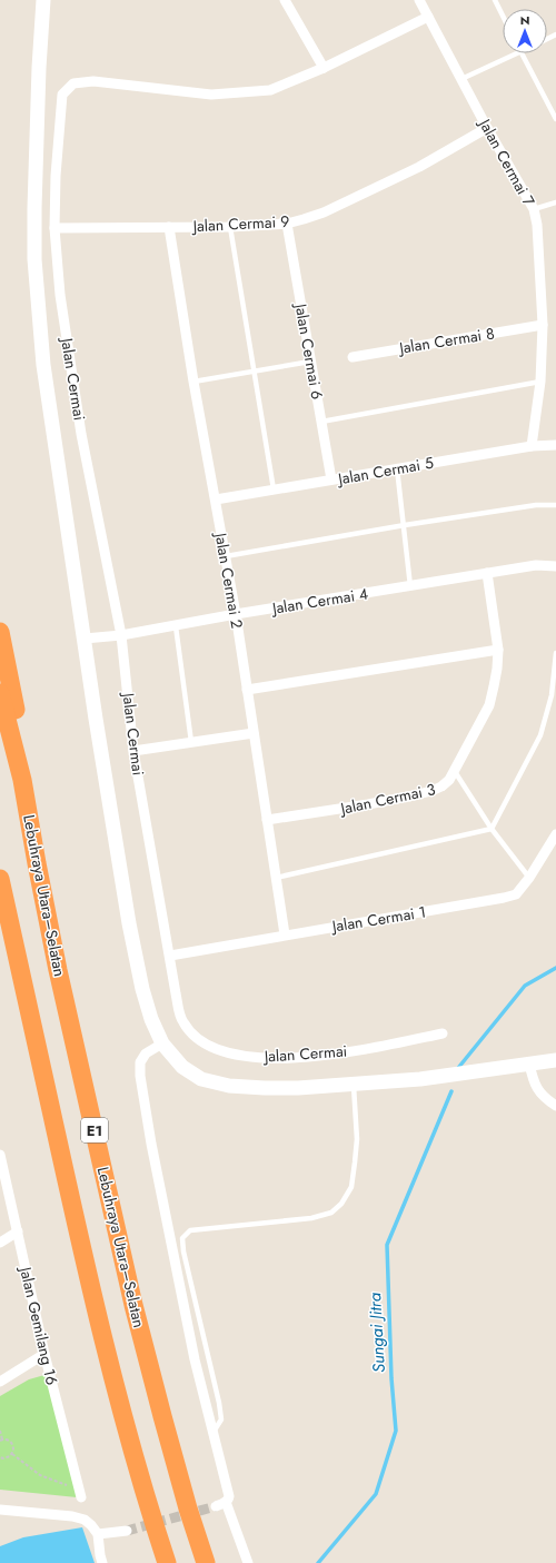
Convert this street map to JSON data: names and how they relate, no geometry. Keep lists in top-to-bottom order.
{
  "streets": {
    "highway": ["Lebuhraya Utara–Selatan", "E1"],
    "street": [
      "Jalan Cermai 7",
      "Jalan Cermai 9",
      "Jalan Cermai 8",
      "Jalan Cermai 6",
      "Jalan Cermai",
      "Jalan Cermai 5",
      "Jalan Cermai 2",
      "Jalan Cermai 4",
      "Jalan Cermai 3",
      "Jalan Cermai 1",
      "Jalan Gemilang 16"
    ]
  },
  "crossings": [
    ["Jalan Cermai 7", "Jalan Cermai 9"],
    ["Jalan Cermai 7", "Jalan Cermai 8"],
    ["Jalan Cermai 7", "Jalan Cermai"],
    ["Jalan Cermai 7", "Jalan Cermai 5"],
    ["Jalan Cermai 9", "Jalan Cermai 6"],
    ["Jalan Cermai 9", "Jalan Cermai"],
    ["Jalan Cermai 9", "Jalan Cermai 2"],
    ["Jalan Cermai 6", "Jalan Cermai 5"],
    ["Jalan Cermai", "Jalan Cermai 4"],
    ["Jalan Cermai", "Jalan Cermai 1"],
    ["Jalan Cermai 5", "Jalan Cermai 2"],
    ["Jalan Cermai 2", "Jalan Cermai 4"],
    ["Jalan Cermai 2", "Jalan Cermai 3"],
    ["Jalan Cermai 2", "Jalan Cermai 1"],
    ["Jalan Cermai 4", "Jalan Cermai 3"]
  ],
  "water": ["Sungai Jitra"],
  "north": "top"
}
